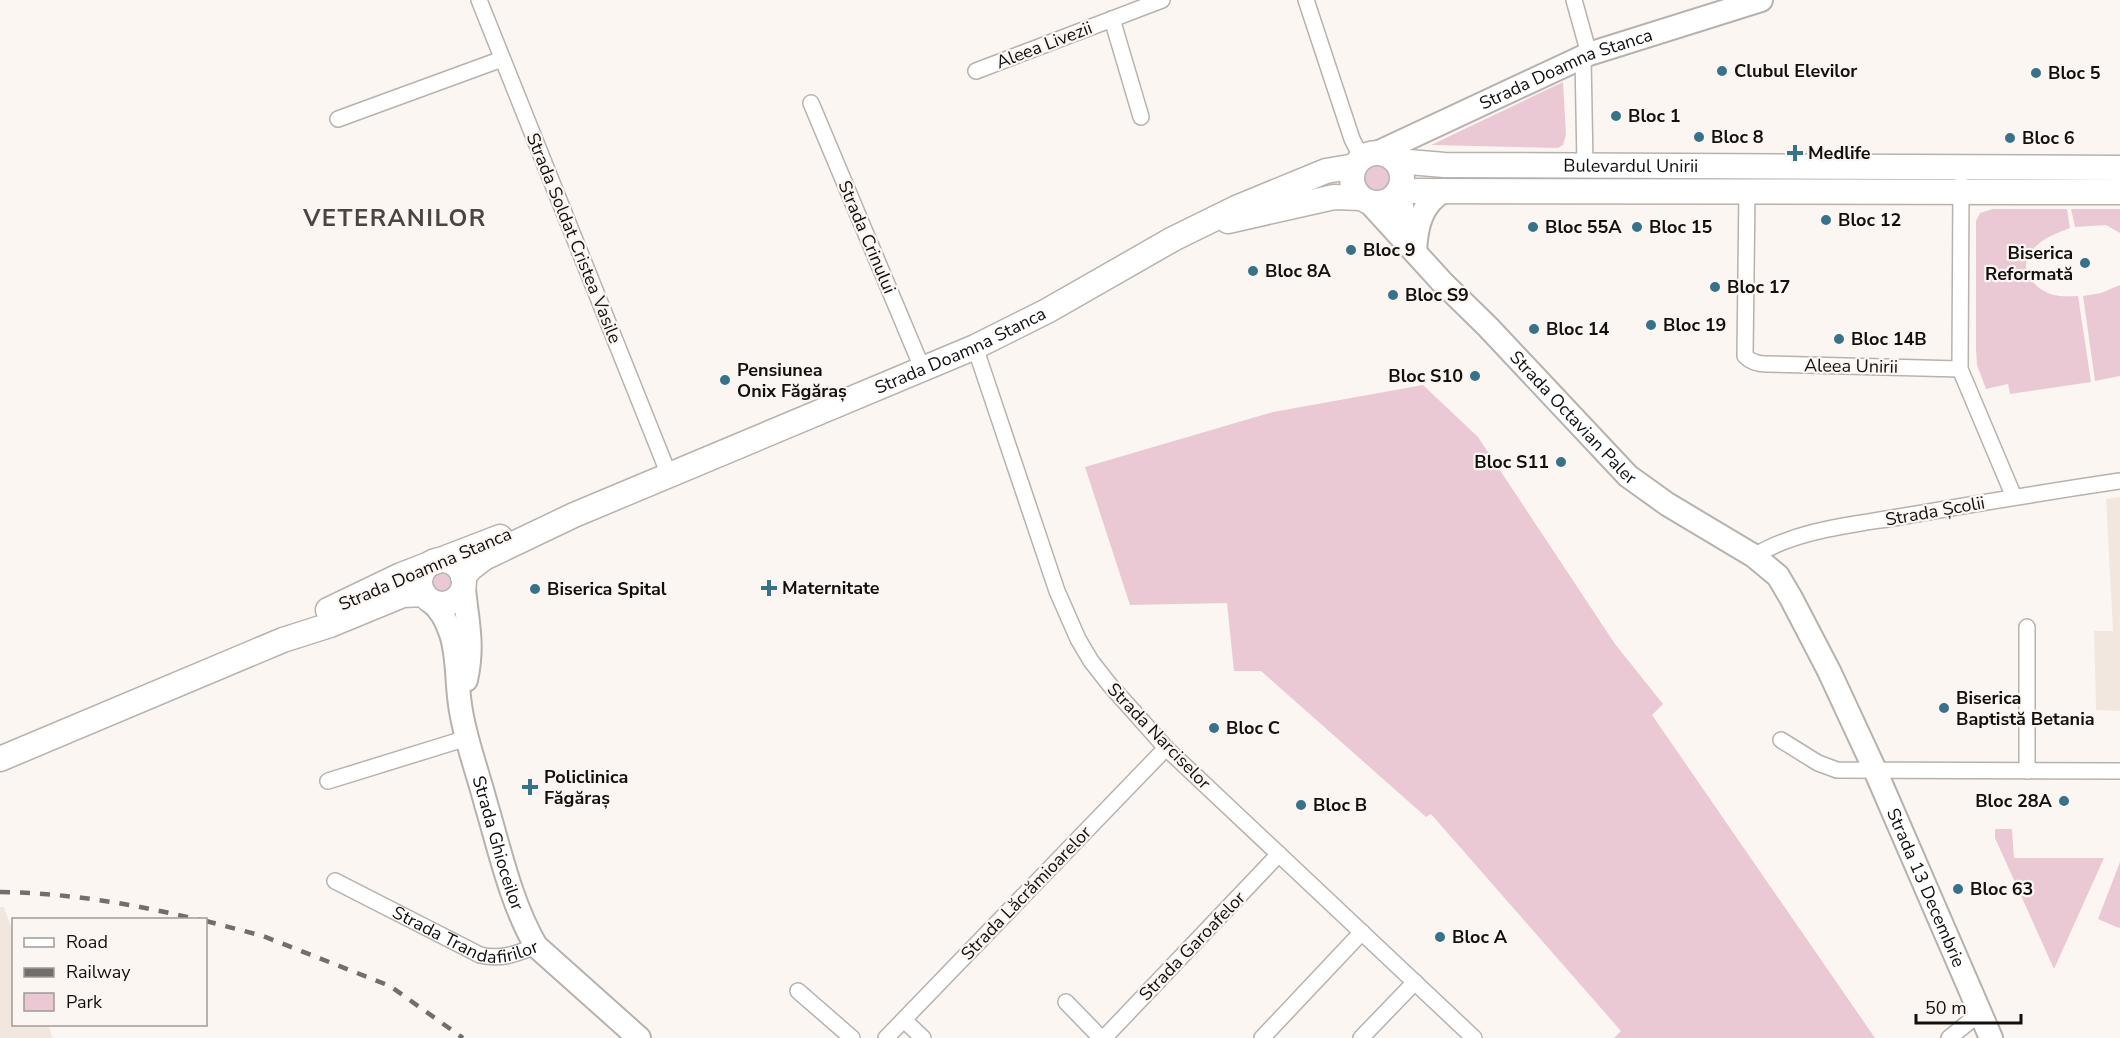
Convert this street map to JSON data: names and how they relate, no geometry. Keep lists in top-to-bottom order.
{
  "streets": {
    "main road": [
      "Strada Doamna Stanca",
      "Bulevardul Unirii",
      "Strada Octavian Paler",
      "Strada Ghioceilor",
      "Strada 13 Decembrie",
      "Strada Trandafirilor"
    ],
    "street": [
      "Aleea Livezii",
      "Strada Crinului",
      "Strada Soldat Cristea Vasile",
      "Aleea Unirii",
      "Strada Școlii",
      "Strada Narciselor",
      "Strada Lăcrămioarelor",
      "Strada Garoafelor"
    ]
  },
  "crossings": [
    ["Strada Doamna Stanca", "Bulevardul Unirii"],
    ["Strada Doamna Stanca", "Strada Crinului"],
    ["Strada Doamna Stanca", "Strada Soldat Cristea Vasile"],
    ["Strada Doamna Stanca", "Strada Octavian Paler"],
    ["Strada Doamna Stanca", "Strada Narciselor"],
    ["Strada Doamna Stanca", "Strada Ghioceilor"],
    ["Bulevardul Unirii", "Aleea Unirii"],
    ["Bulevardul Unirii", "Strada Octavian Paler"],
    ["Strada Octavian Paler", "Strada Școlii"],
    ["Strada Octavian Paler", "Strada 13 Decembrie"],
    ["Strada Școlii", "Strada 13 Decembrie"],
    ["Strada Narciselor", "Strada Lăcrămioarelor"],
    ["Strada Narciselor", "Strada Garoafelor"],
    ["Strada Ghioceilor", "Strada Trandafirilor"]
  ],
  "districts": ["VETERANILOR"],
  "places": {
    "other": [
      "Clubul Elevilor",
      "Bloc 5",
      "Bloc 1",
      "Bloc 8",
      "Bloc 6",
      "Bloc 12",
      "Bloc 55A",
      "Bloc 15",
      "Bloc 9",
      "Biserica Reformată",
      "Bloc 8A",
      "Bloc 17",
      "Bloc S9",
      "Bloc 19",
      "Bloc 14",
      "Bloc 14B",
      "Bloc S10",
      "Pensiunea Onix Făgăraș",
      "Bloc S11",
      "Biserica Spital",
      "Biserica Baptistă Betania",
      "Bloc C",
      "Bloc 28A",
      "Bloc B",
      "Bloc 63",
      "Bloc A"
    ],
    "health": ["Medlife", "Maternitate", "Policlinica Făgăraș"]
  },
  "legend": ["Road", "Railway", "Park"],
  "scale_bar": "50 m"
}
